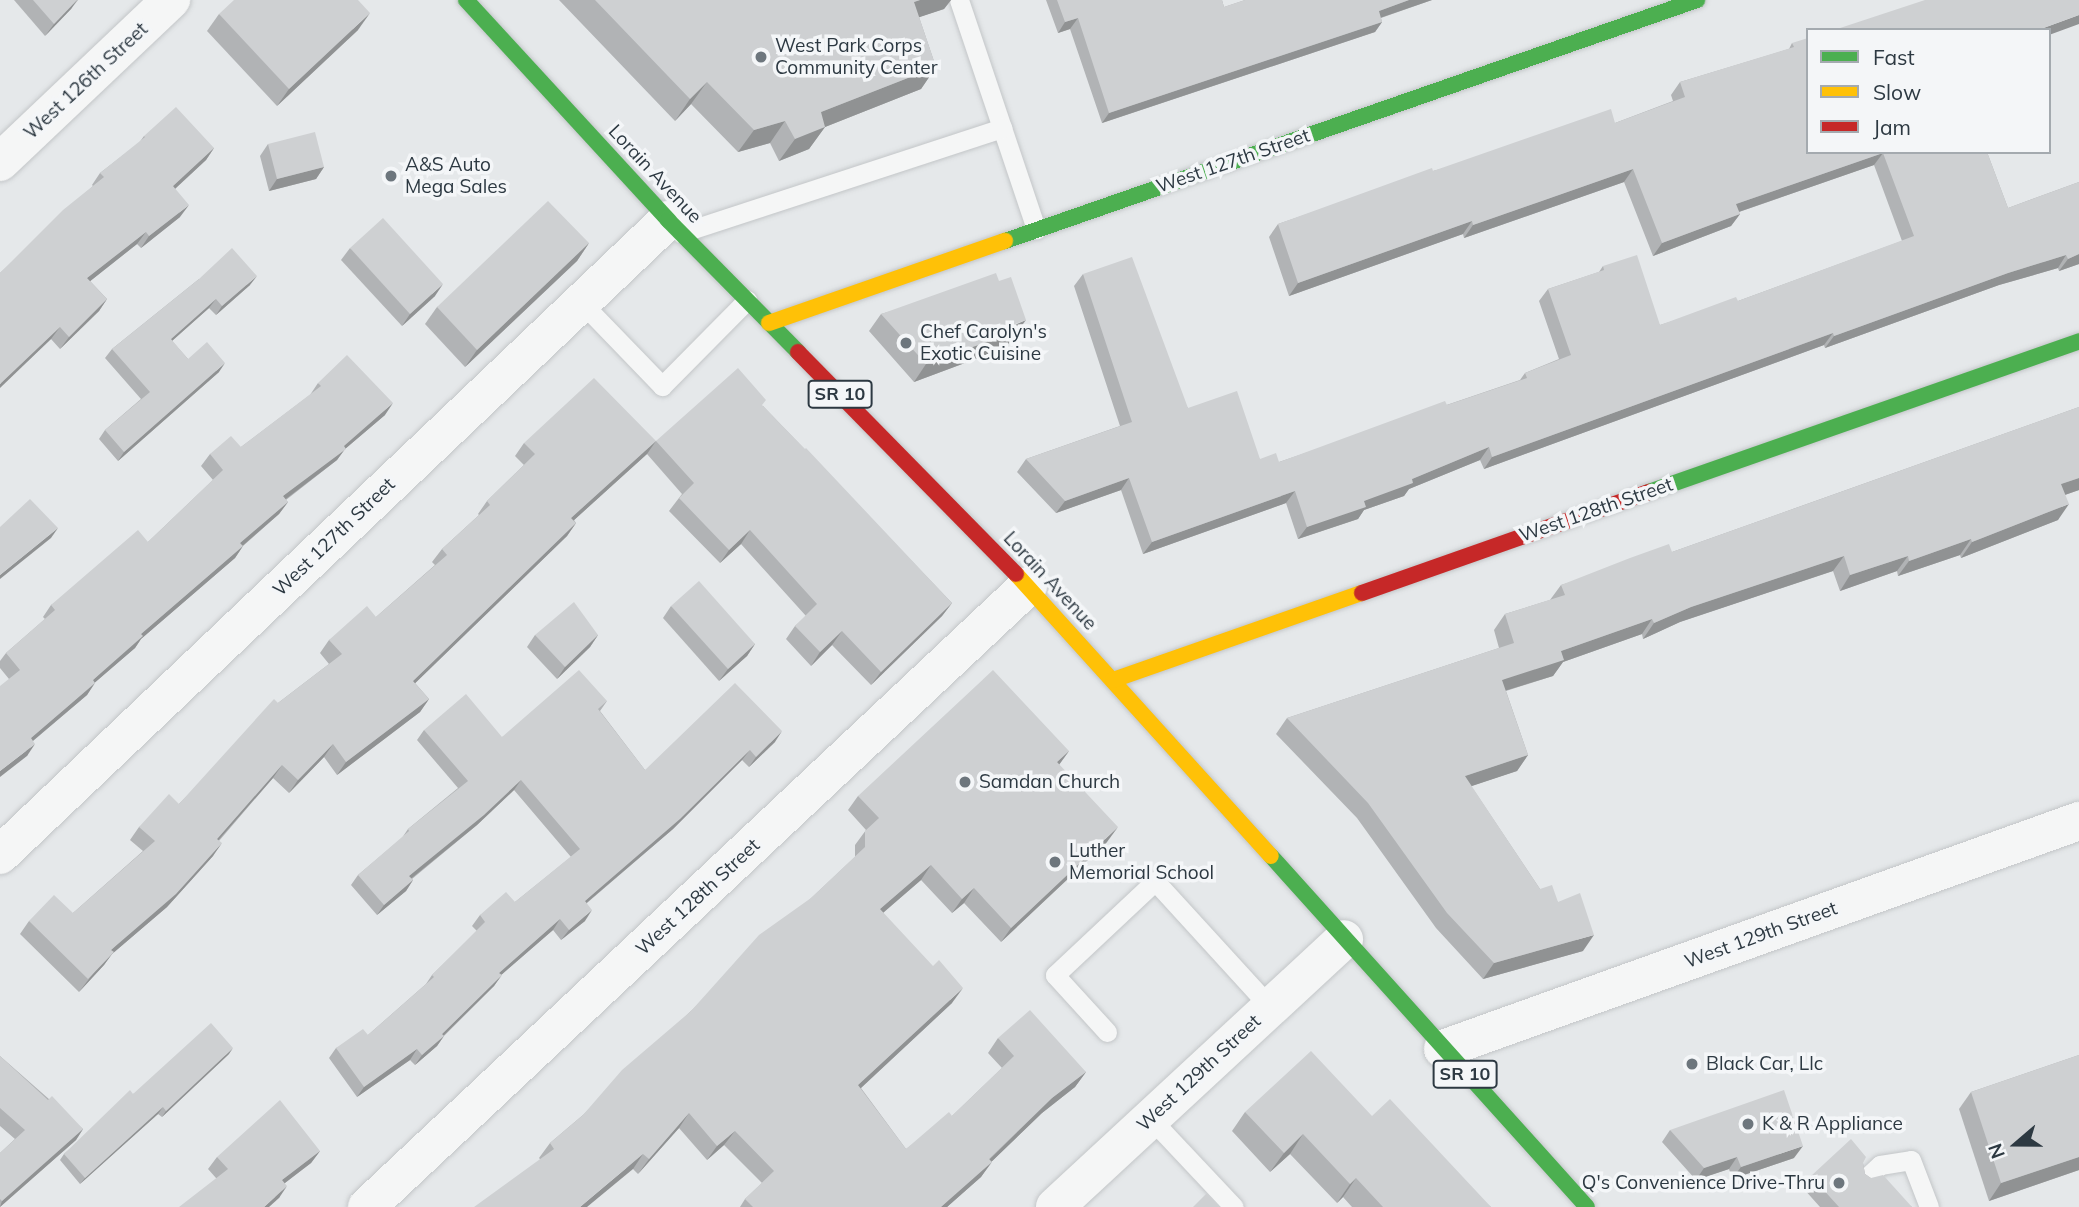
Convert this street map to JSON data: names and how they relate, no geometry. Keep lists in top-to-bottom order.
{
  "streets": {
    "street": [
      "West 126th Street",
      "West 127th Street",
      "Lorain Avenue",
      "SR 10",
      "West 128th Street",
      "West 129th Street"
    ]
  },
  "crossings": [
    ["West 127th Street", "Lorain Avenue"],
    ["Lorain Avenue", "West 128th Street"],
    ["Lorain Avenue", "West 129th Street"]
  ],
  "places": [
    "West Park Corps Community Center",
    "A&S Auto Mega Sales",
    "Chef Carolyn's Exotic Cuisine",
    "Samdan Church",
    "Luther Memorial School",
    "Black Car, Llc",
    "K & R Appliance",
    "Q's Convenience Drive-Thru"
  ],
  "legend": ["Fast", "Slow", "Jam"],
  "north": "left"
}
